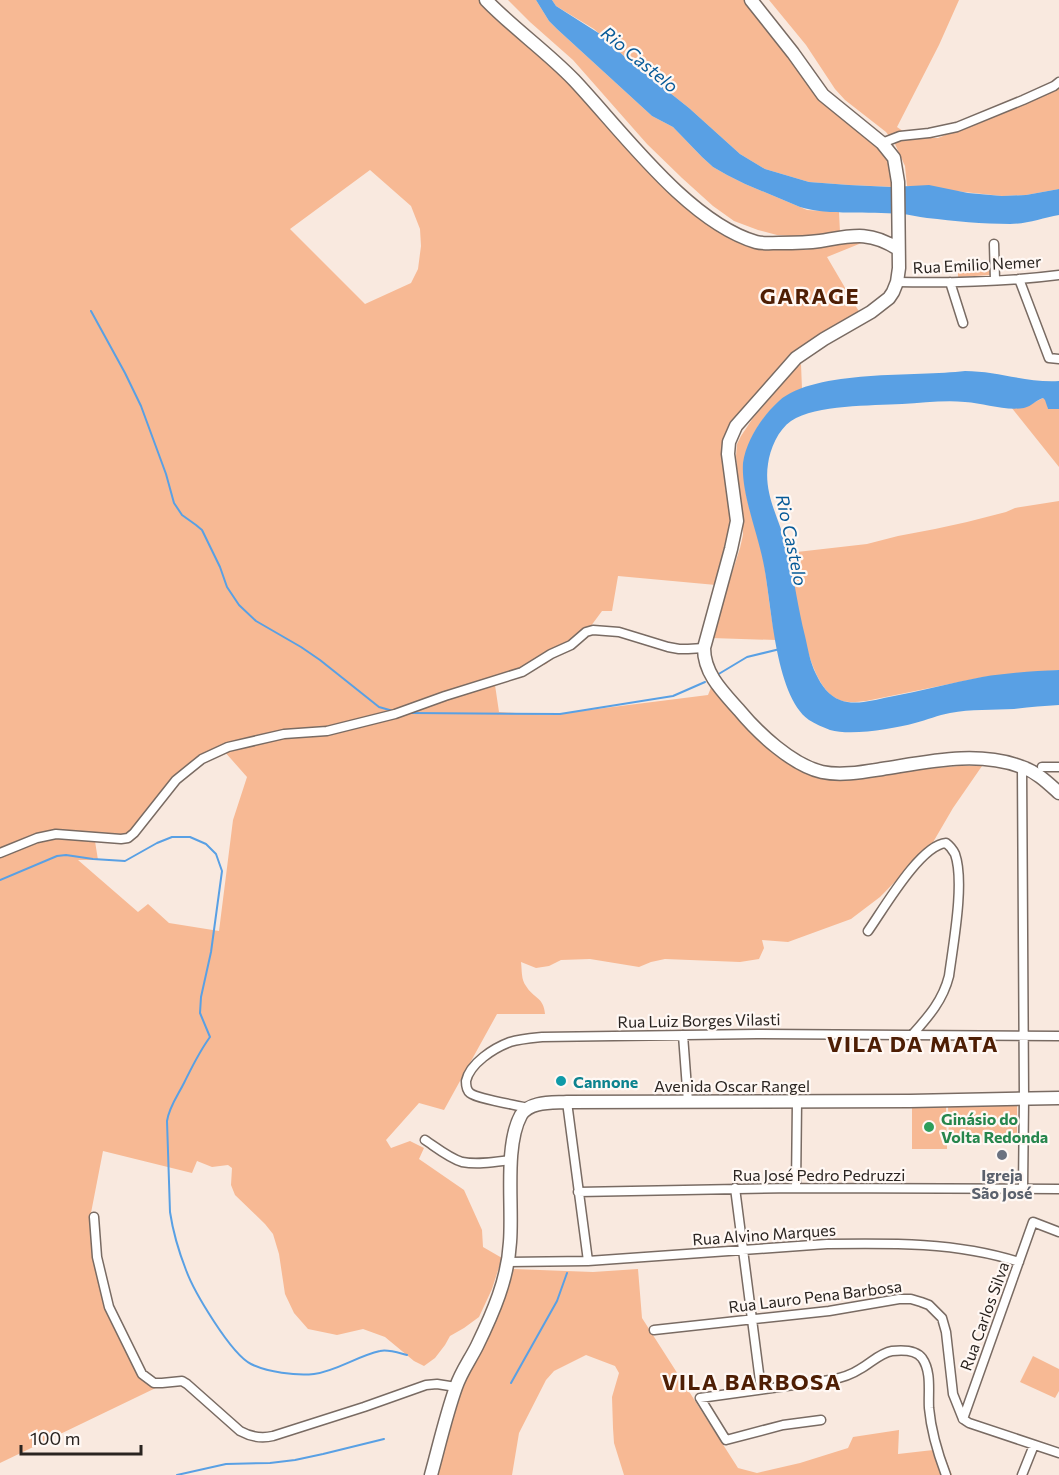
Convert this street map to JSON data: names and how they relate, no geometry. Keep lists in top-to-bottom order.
{
  "streets": {
    "main road": ["Avenida Oscar Rangel"],
    "street": [
      "Rua Emilio Nemer",
      "Rua Luiz Borges Vilasti",
      "Rua José Pedro Pedruzzi",
      "Rua Alvino Marques",
      "Rua Lauro Pena Barbosa",
      "Rua Carlos Silva"
    ]
  },
  "crossings": [
    ["Rua Luiz Borges Vilasti", "Avenida Oscar Rangel"],
    ["Rua Alvino Marques", "Rua Carlos Silva"],
    ["Rua Lauro Pena Barbosa", "Rua Carlos Silva"]
  ],
  "districts": ["GARAGE", "VILA DA MATA", "VILA BARBOSA"],
  "water": ["Rio Castelo"],
  "places": ["Cannone", "Ginásio do Volta Redonda", "Igreja São José"],
  "scale_bar": "100 m"
}
